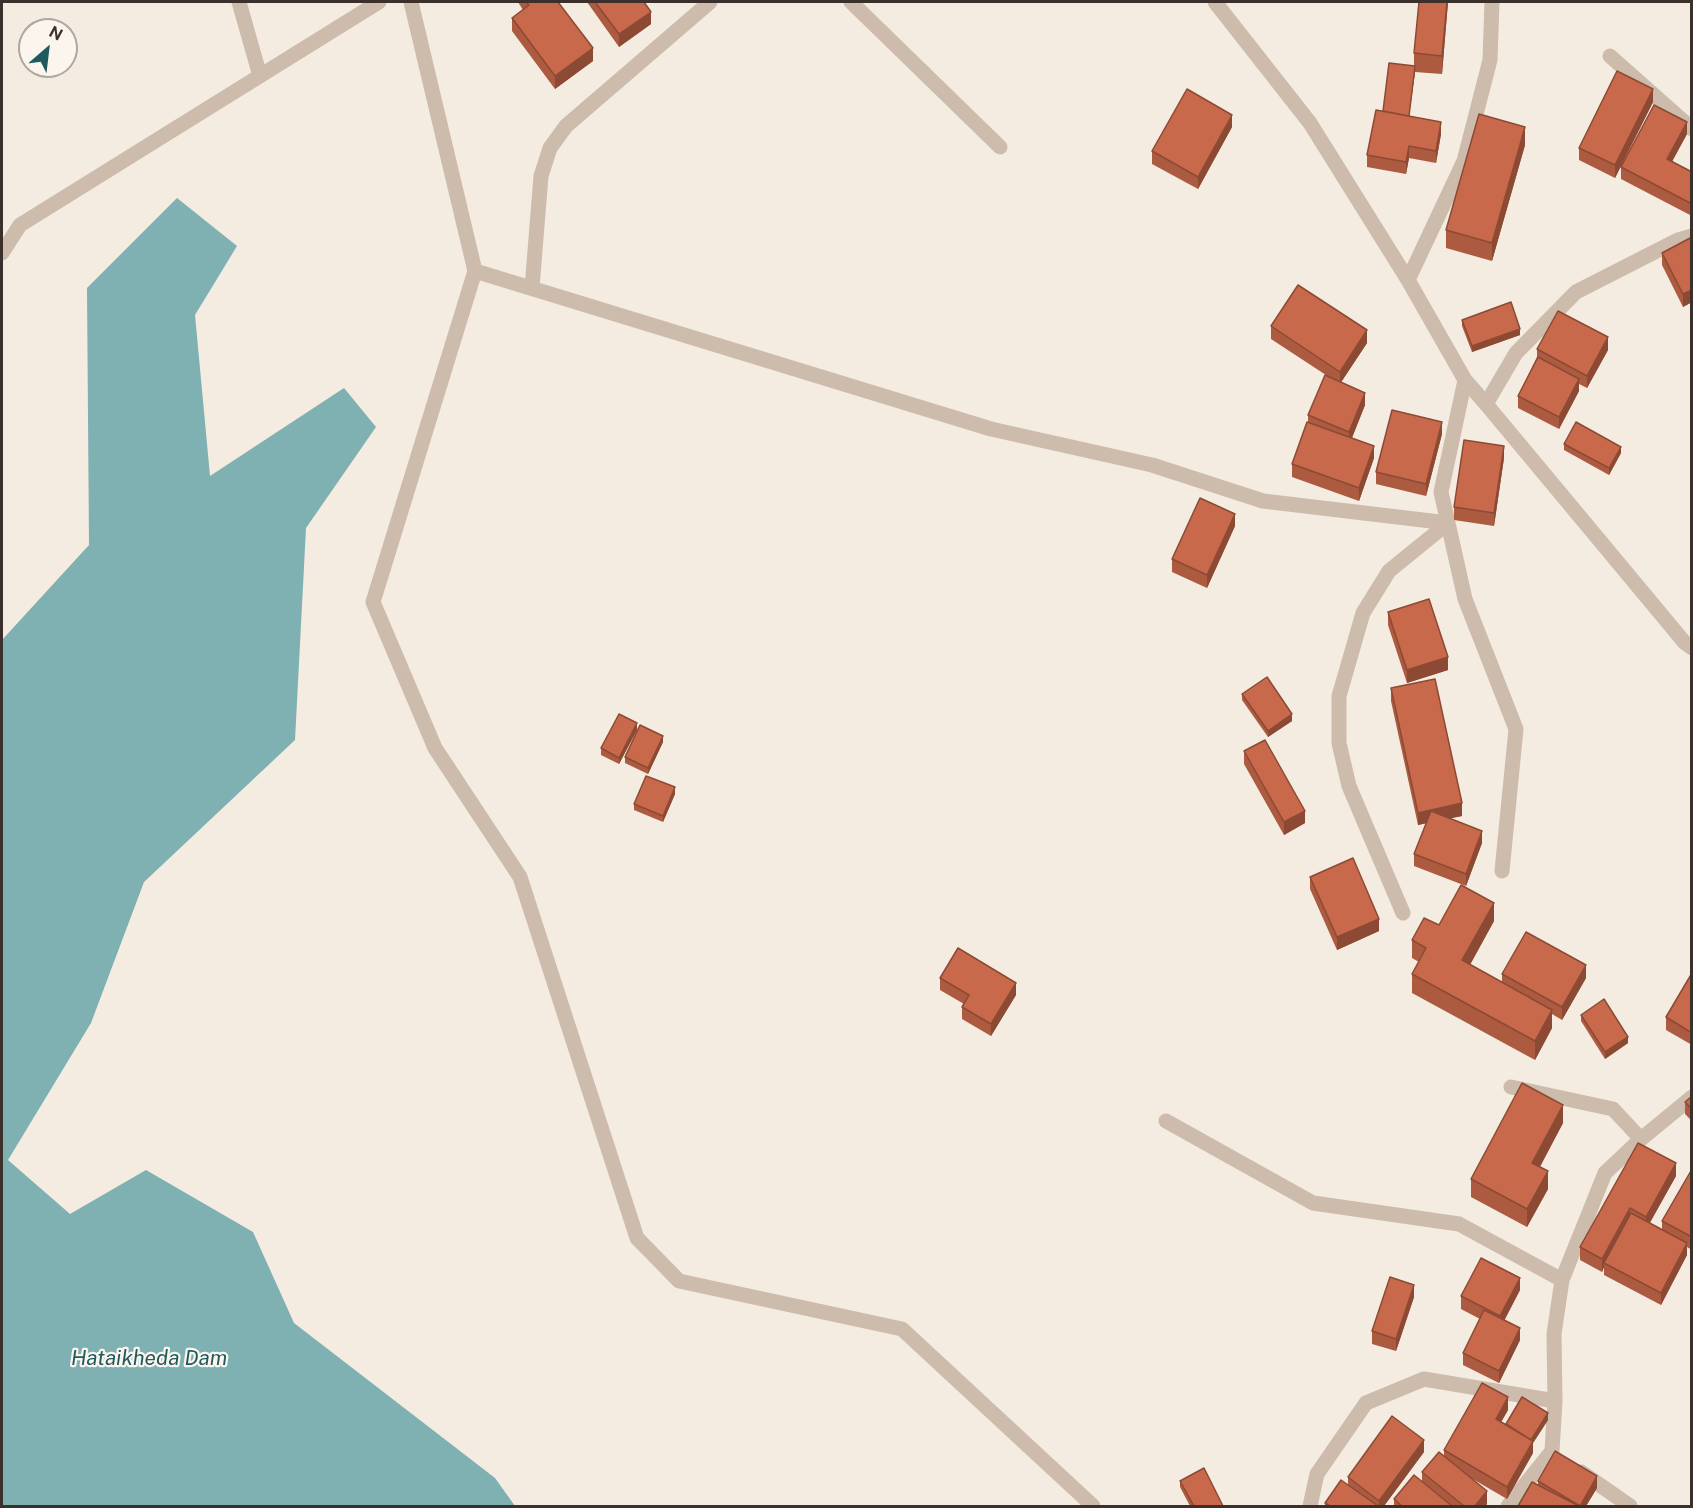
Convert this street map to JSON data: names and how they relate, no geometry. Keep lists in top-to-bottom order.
{
  "water": ["Hataikheda Dam"],
  "north": "top right"
}
